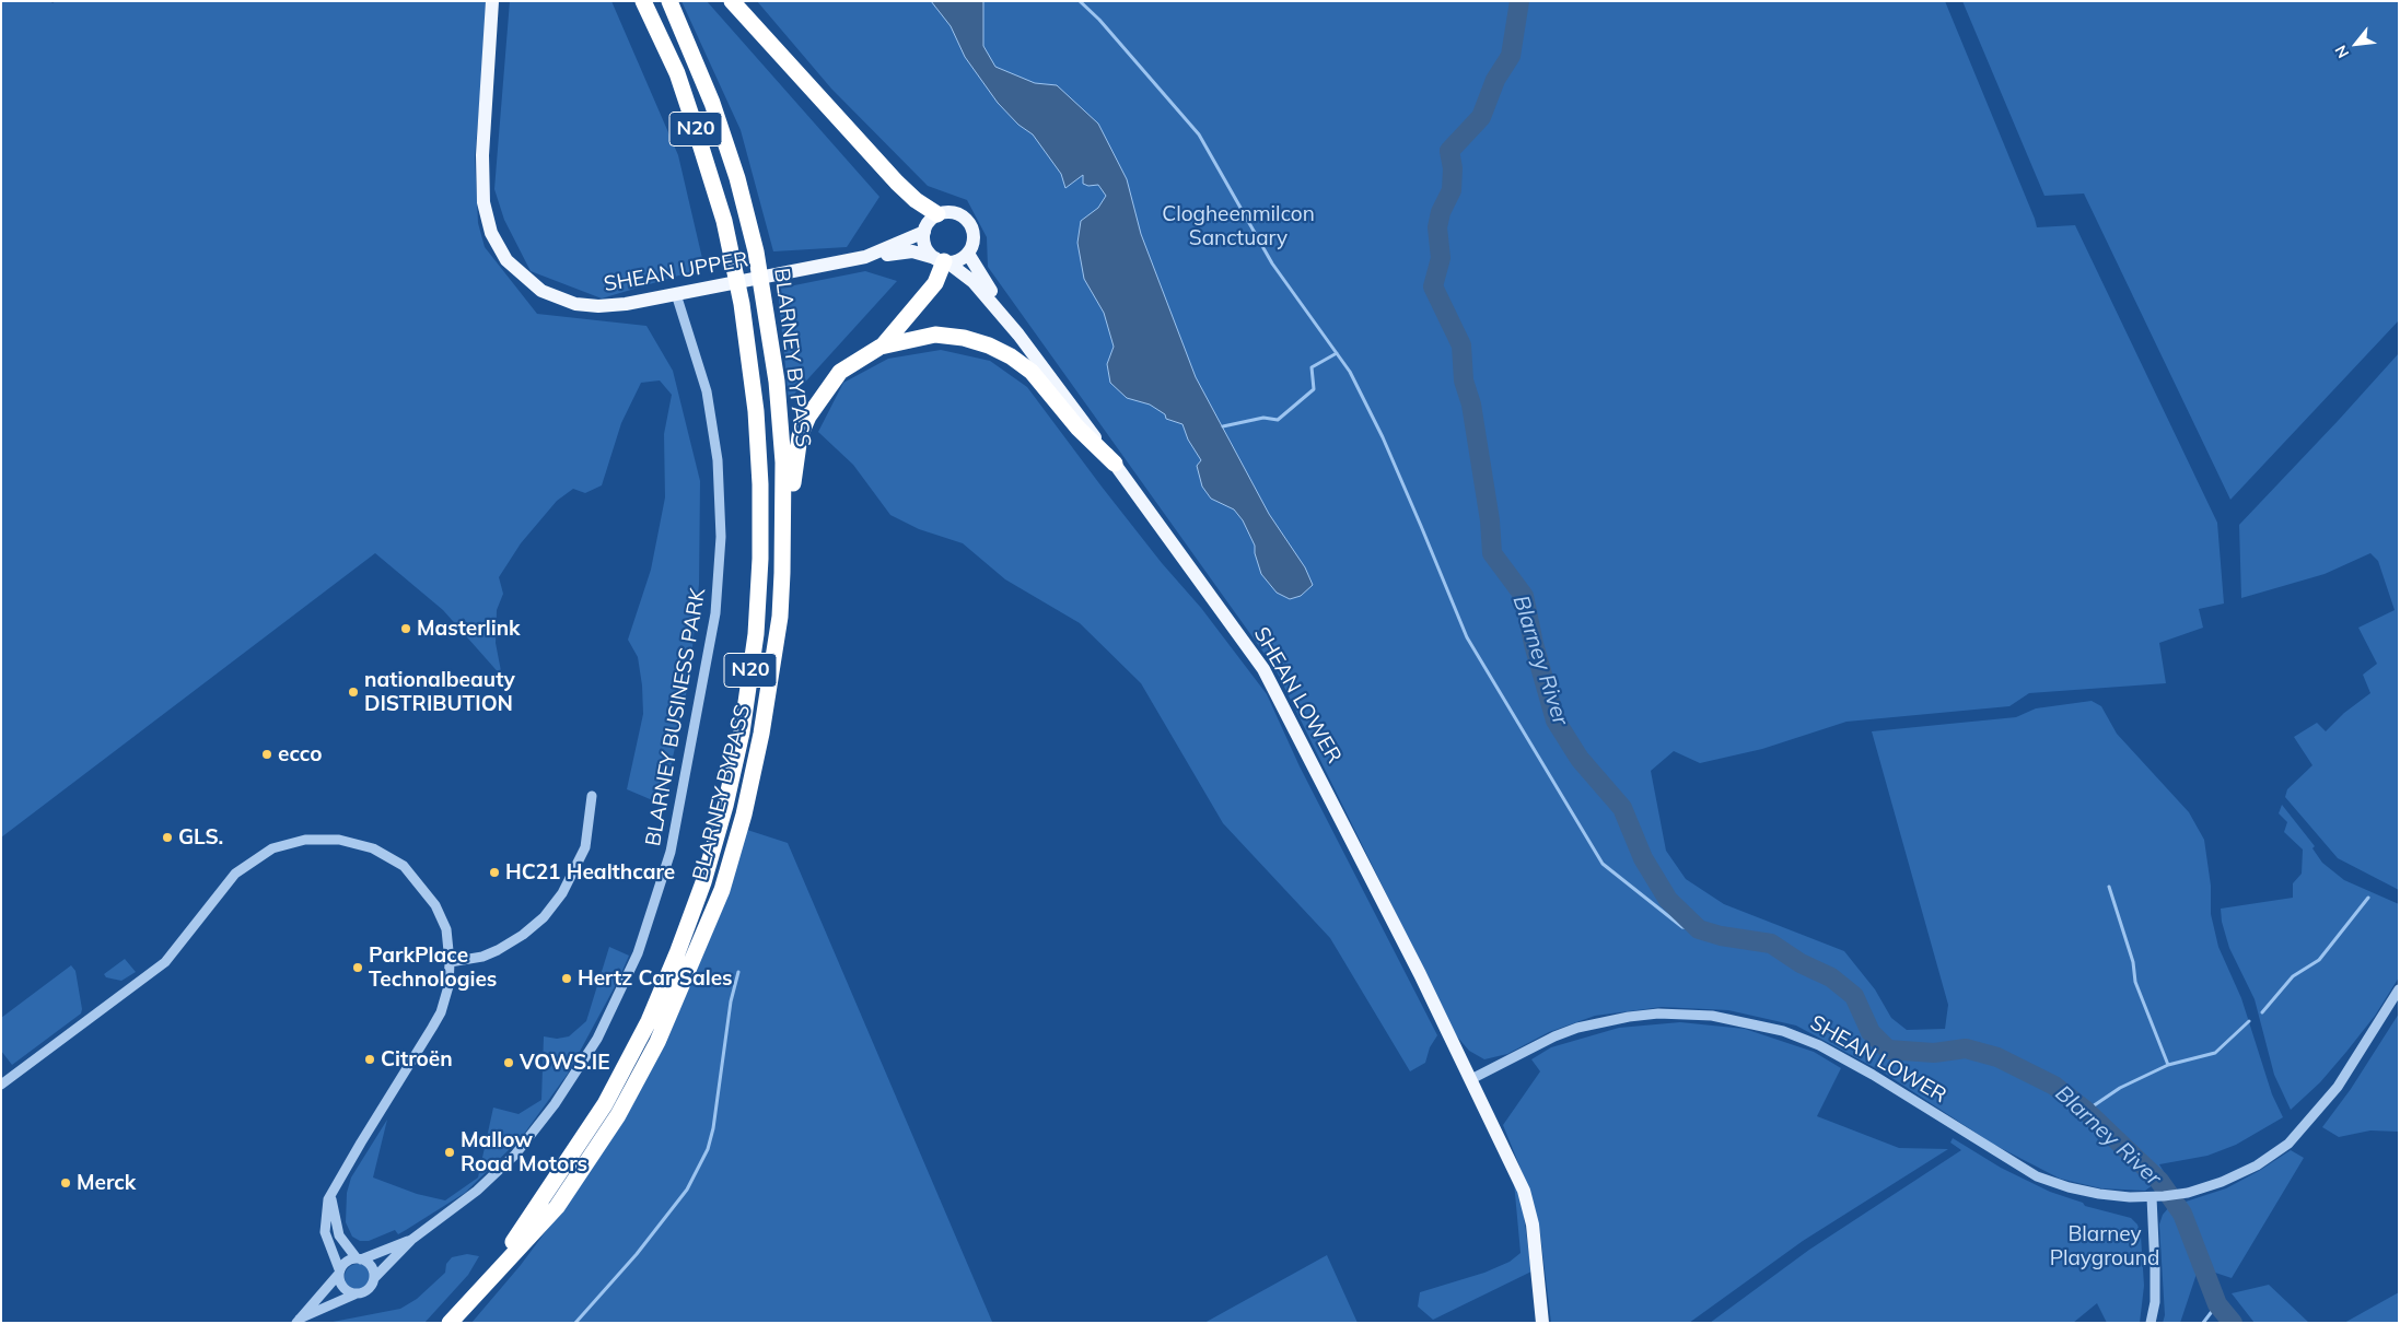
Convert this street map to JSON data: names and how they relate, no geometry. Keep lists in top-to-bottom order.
{
  "streets": {
    "highway": ["N20", "BLARNEY BYPASS"],
    "main road": ["SHEAN UPPER", "SHEAN LOWER"],
    "street": ["BLARNEY BUSINESS PARK"]
  },
  "crossings": [
    ["SHEAN UPPER", "SHEAN LOWER"],
    ["SHEAN UPPER", "BLARNEY BUSINESS PARK"]
  ],
  "water": ["Blarney River"],
  "parks": ["Clogheenmilcon Sanctuary", "Blarney Playground"],
  "places": [
    "Masterlink",
    "nationalbeauty DISTRIBUTION",
    "ecco",
    "GLS.",
    "HC21 Healthcare",
    "ParkPlace Technologies",
    "Hertz Car Sales",
    "Citroën",
    "VOWS.IE",
    "Mallow Road Motors",
    "Merck"
  ],
  "north": "bottom left"
}
